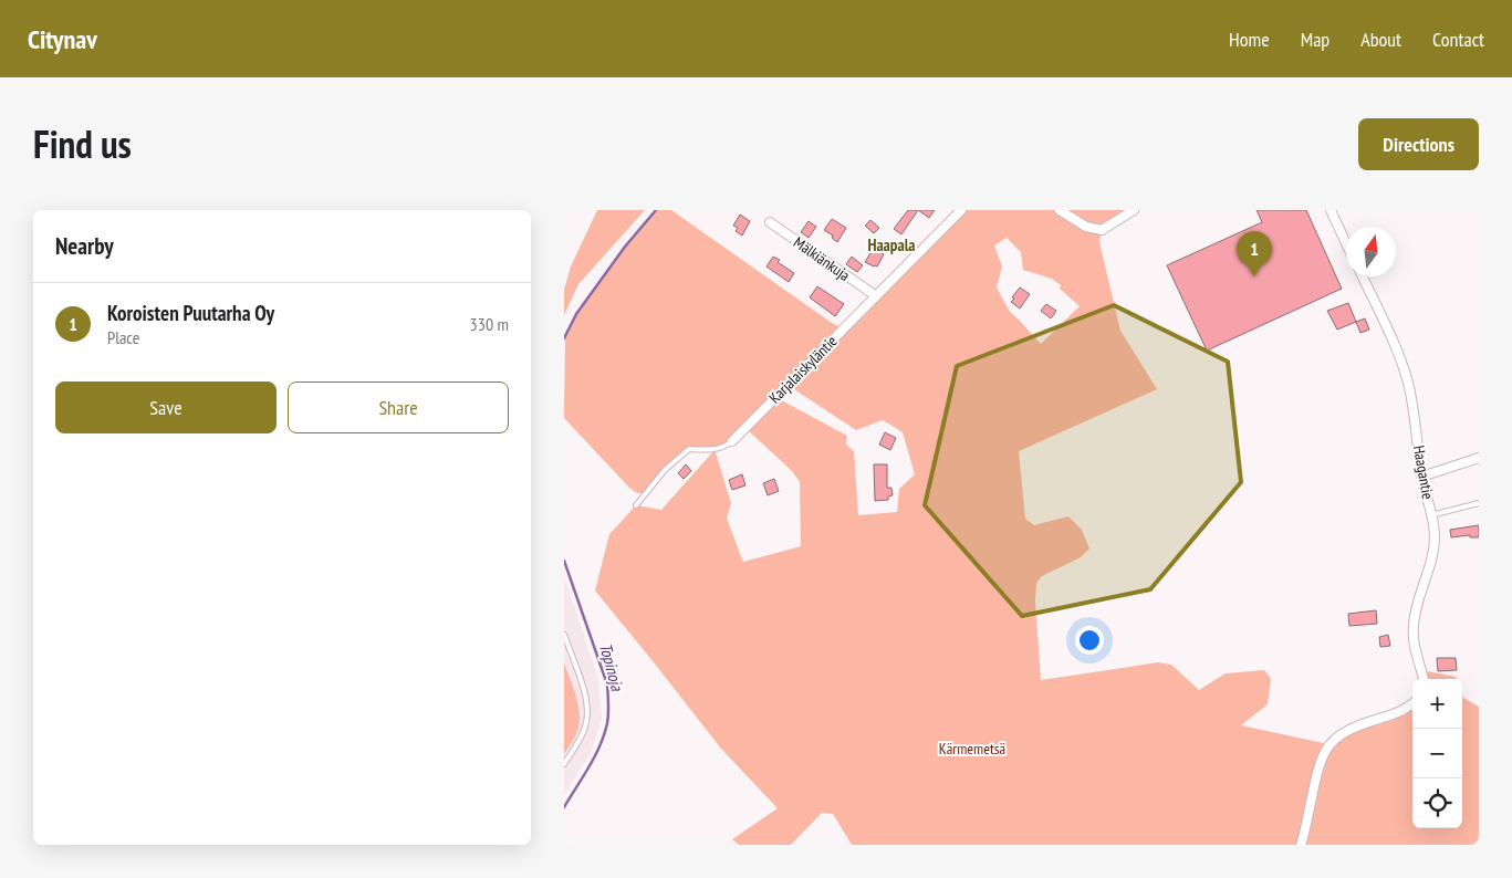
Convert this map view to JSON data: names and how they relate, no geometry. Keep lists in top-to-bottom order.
{
  "streets": {
    "street": ["Mälkiänkuja", "Karjalaiskyläntie", "Haagantie"]
  },
  "crossings": [
    ["Mälkiänkuja", "Karjalaiskyläntie"]
  ],
  "districts": ["Haapala"],
  "water": ["Topinoja"],
  "parks": ["Kärmemetsä"],
  "north": "top",
  "page": {
    "header": "Citynav",
    "nav": [
      "Home",
      "Map",
      "About",
      "Contact"
    ],
    "title": "Find us",
    "buttons": [
      "Directions",
      ["Save", "Share"]
    ],
    "heading": "Nearby",
    "pins": "1",
    "list": [
      {
        "mark": "1",
        "name": "Koroisten Puutarha Oy",
        "note": "Place",
        "value": "330 m"
      }
    ],
    "map_buttons": ["+", "−"]
  }
}
